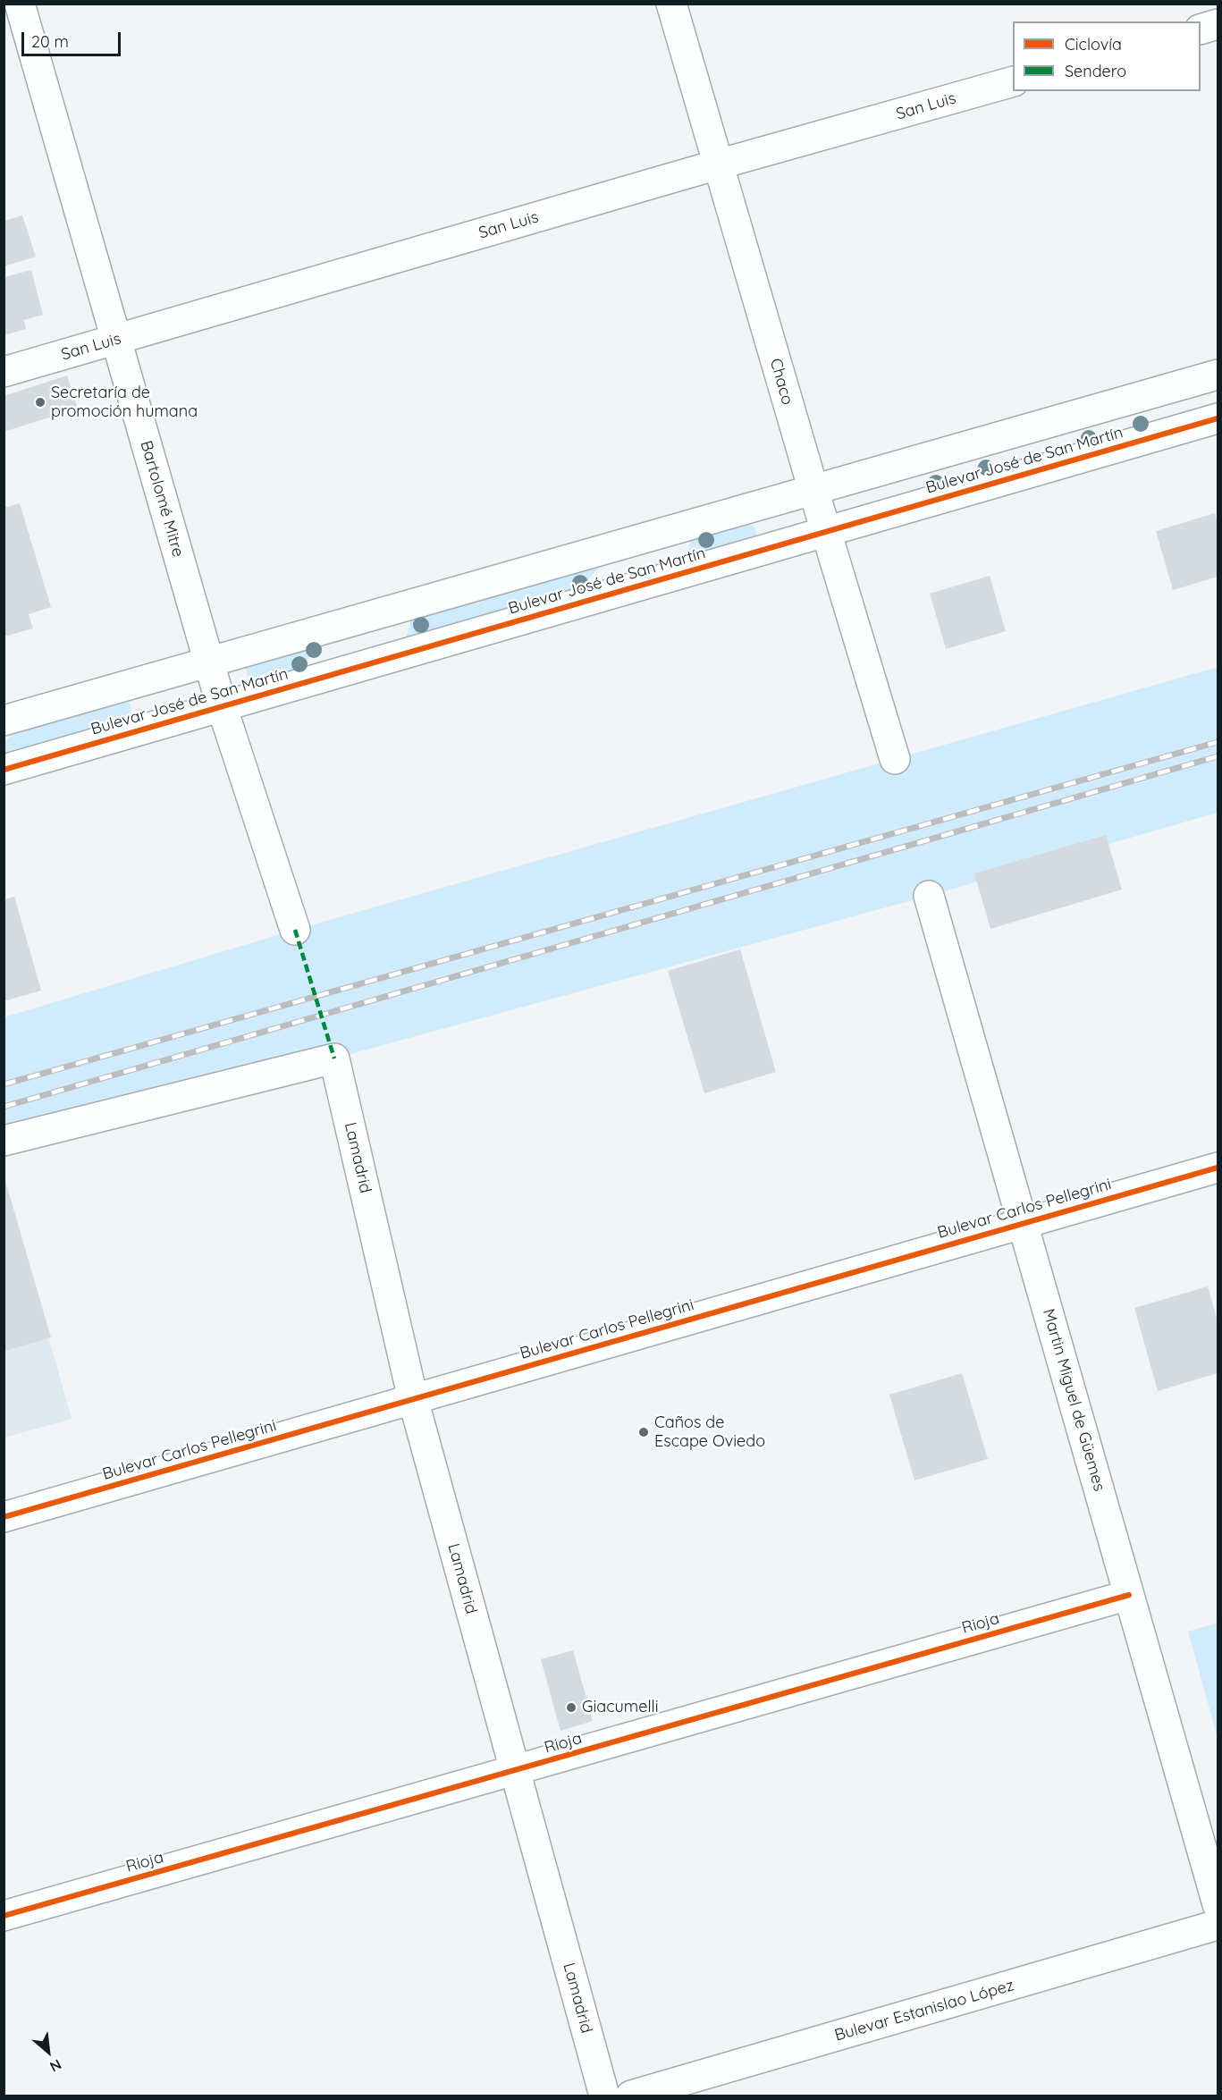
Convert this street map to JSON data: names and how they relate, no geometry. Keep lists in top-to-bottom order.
{
  "streets": {
    "street": [
      "San Luis",
      "Chaco",
      "Bulevar José de San Martín",
      "Bartolomé Mitre",
      "Lamadrid",
      "Bulevar Carlos Pellegrini",
      "Martin Miguel de Güemes",
      "Rioja",
      "Bulevar Estanislao López"
    ]
  },
  "crossings": [
    ["San Luis", "Chaco"],
    ["San Luis", "Bartolomé Mitre"],
    ["Chaco", "Bulevar José de San Martín"],
    ["Bulevar José de San Martín", "Bartolomé Mitre"],
    ["Lamadrid", "Bulevar Carlos Pellegrini"],
    ["Lamadrid", "Rioja"],
    ["Bulevar Carlos Pellegrini", "Martin Miguel de Güemes"],
    ["Martin Miguel de Güemes", "Rioja"]
  ],
  "places": ["Secretaría de promoción humana", "Caños de Escape Oviedo", "Giacumelli"],
  "legend": ["Ciclovía", "Sendero"],
  "scale_bar": "20 m",
  "north": "bottom right"
}
